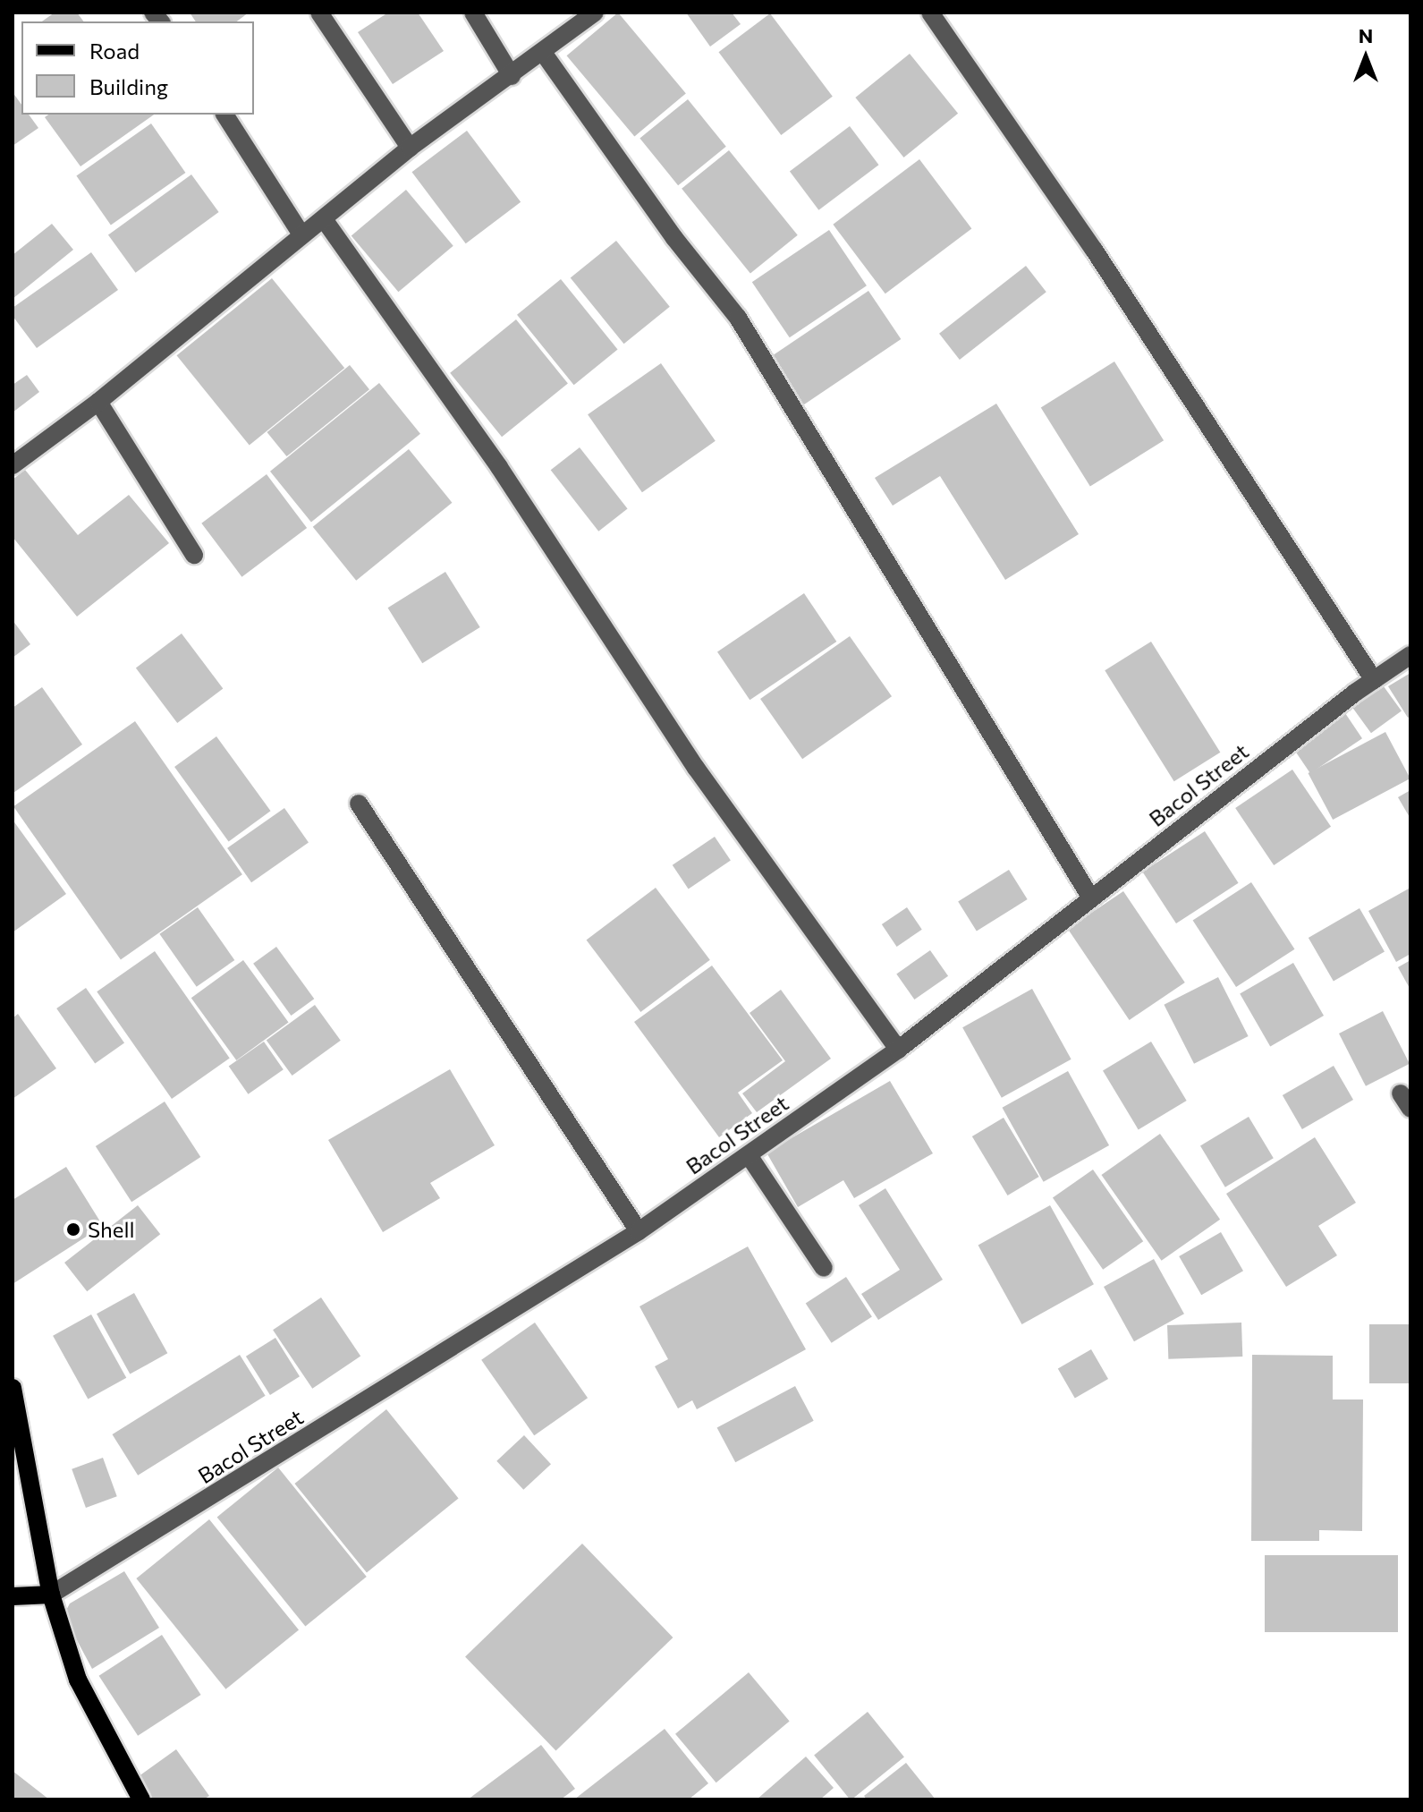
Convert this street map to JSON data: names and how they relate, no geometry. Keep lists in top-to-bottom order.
{
  "streets": {
    "street": ["Bacol Street"]
  },
  "places": ["Shell"],
  "legend": ["Road", "Building"],
  "north": "top"
}
